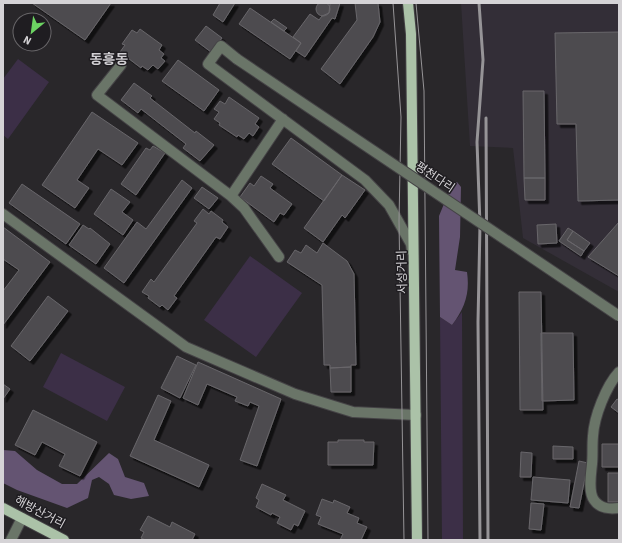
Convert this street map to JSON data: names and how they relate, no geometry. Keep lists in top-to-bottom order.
{
  "streets": {
    "main road": ["서성거리", "해방산거리"],
    "street": ["평천다리"]
  },
  "districts": ["동흥동"],
  "north": "bottom left"
}
